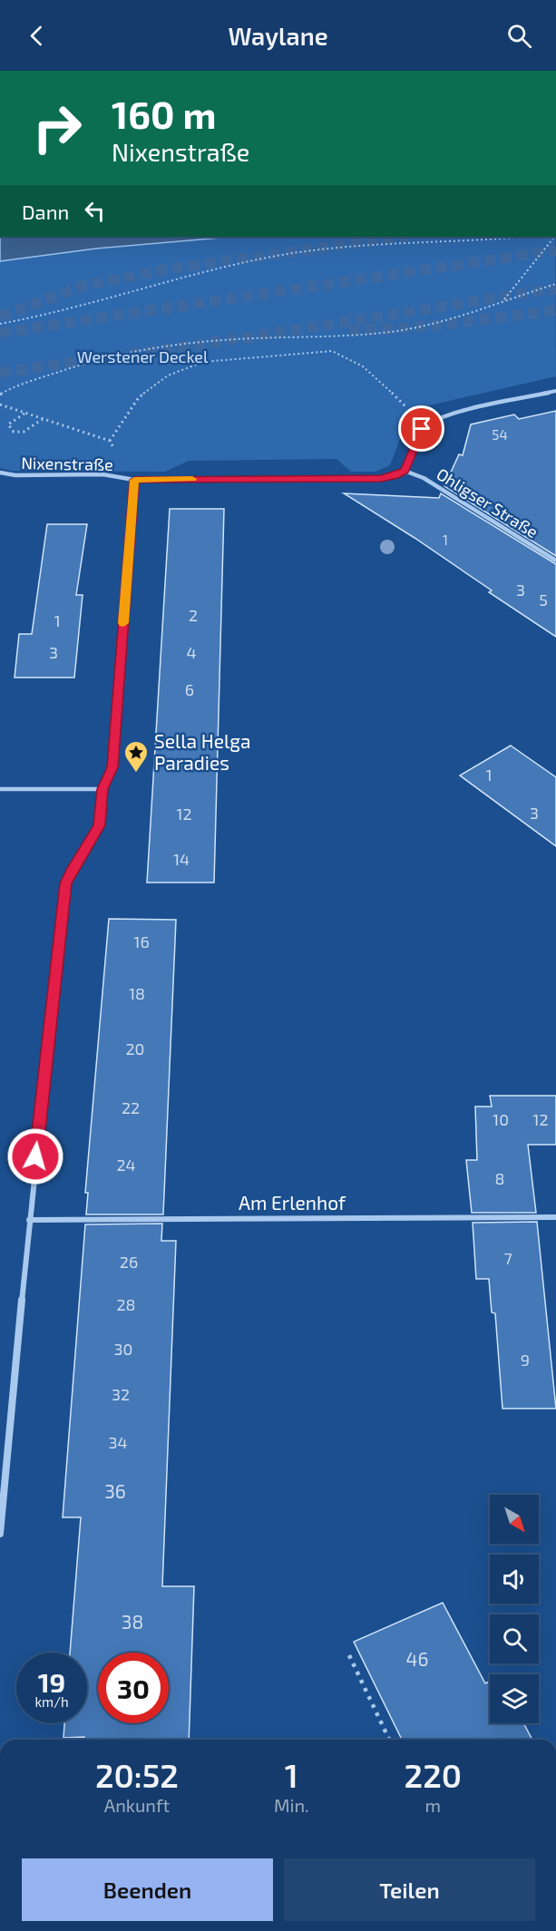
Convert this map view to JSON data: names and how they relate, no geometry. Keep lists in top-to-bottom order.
{
  "streets": {
    "street": ["Nixenstraße", "Ohligser Straße", "Am Erlenhof"]
  },
  "crossings": [
    ["Nixenstraße", "Ohligser Straße"]
  ],
  "parks": ["Werstener Deckel"],
  "places": {
    "place": ["Sella Helga Paradies"]
  },
  "house_numbers": [
    "54",
    "1",
    "3",
    "5",
    "2",
    "1",
    "3",
    "4",
    "6",
    "1",
    "3",
    "12",
    "14",
    "16",
    "18",
    "20",
    "22",
    "10",
    "12",
    "24",
    "8",
    "7",
    "26",
    "28",
    "30",
    "9",
    "32",
    "34",
    "36",
    "38",
    "46"
  ],
  "north": "bottom right",
  "page": {
    "header": "Waylane",
    "turn": ["160 m", "Nixenstraße"],
    "then": "Dann",
    "speed": "19 km/h",
    "limit": "30",
    "eta": [
      "20:52",
      "Ankunft",
      "1",
      "Min.",
      "220",
      "m"
    ],
    "buttons": ["Beenden", "Teilen"]
  }
}
